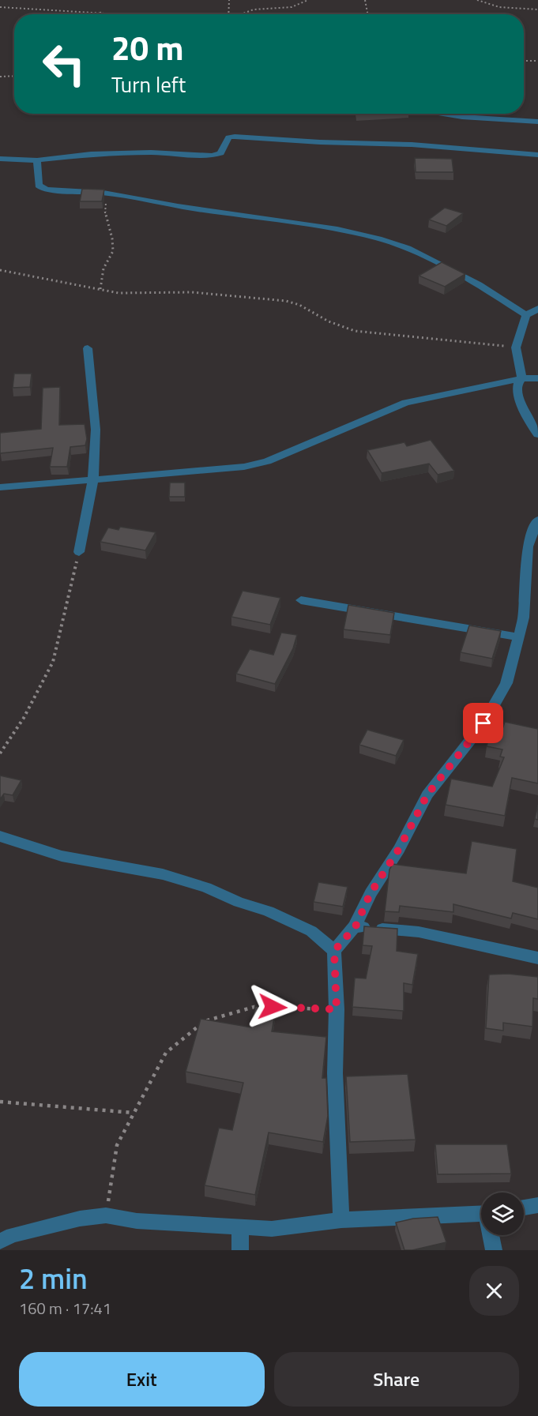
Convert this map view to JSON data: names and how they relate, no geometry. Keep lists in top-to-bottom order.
{
  "page": {
    "turn": ["20 m", "Turn left"],
    "heading": ["2 min", "160 m · 17:41"],
    "buttons": ["Exit", "Share"]
  }
}
